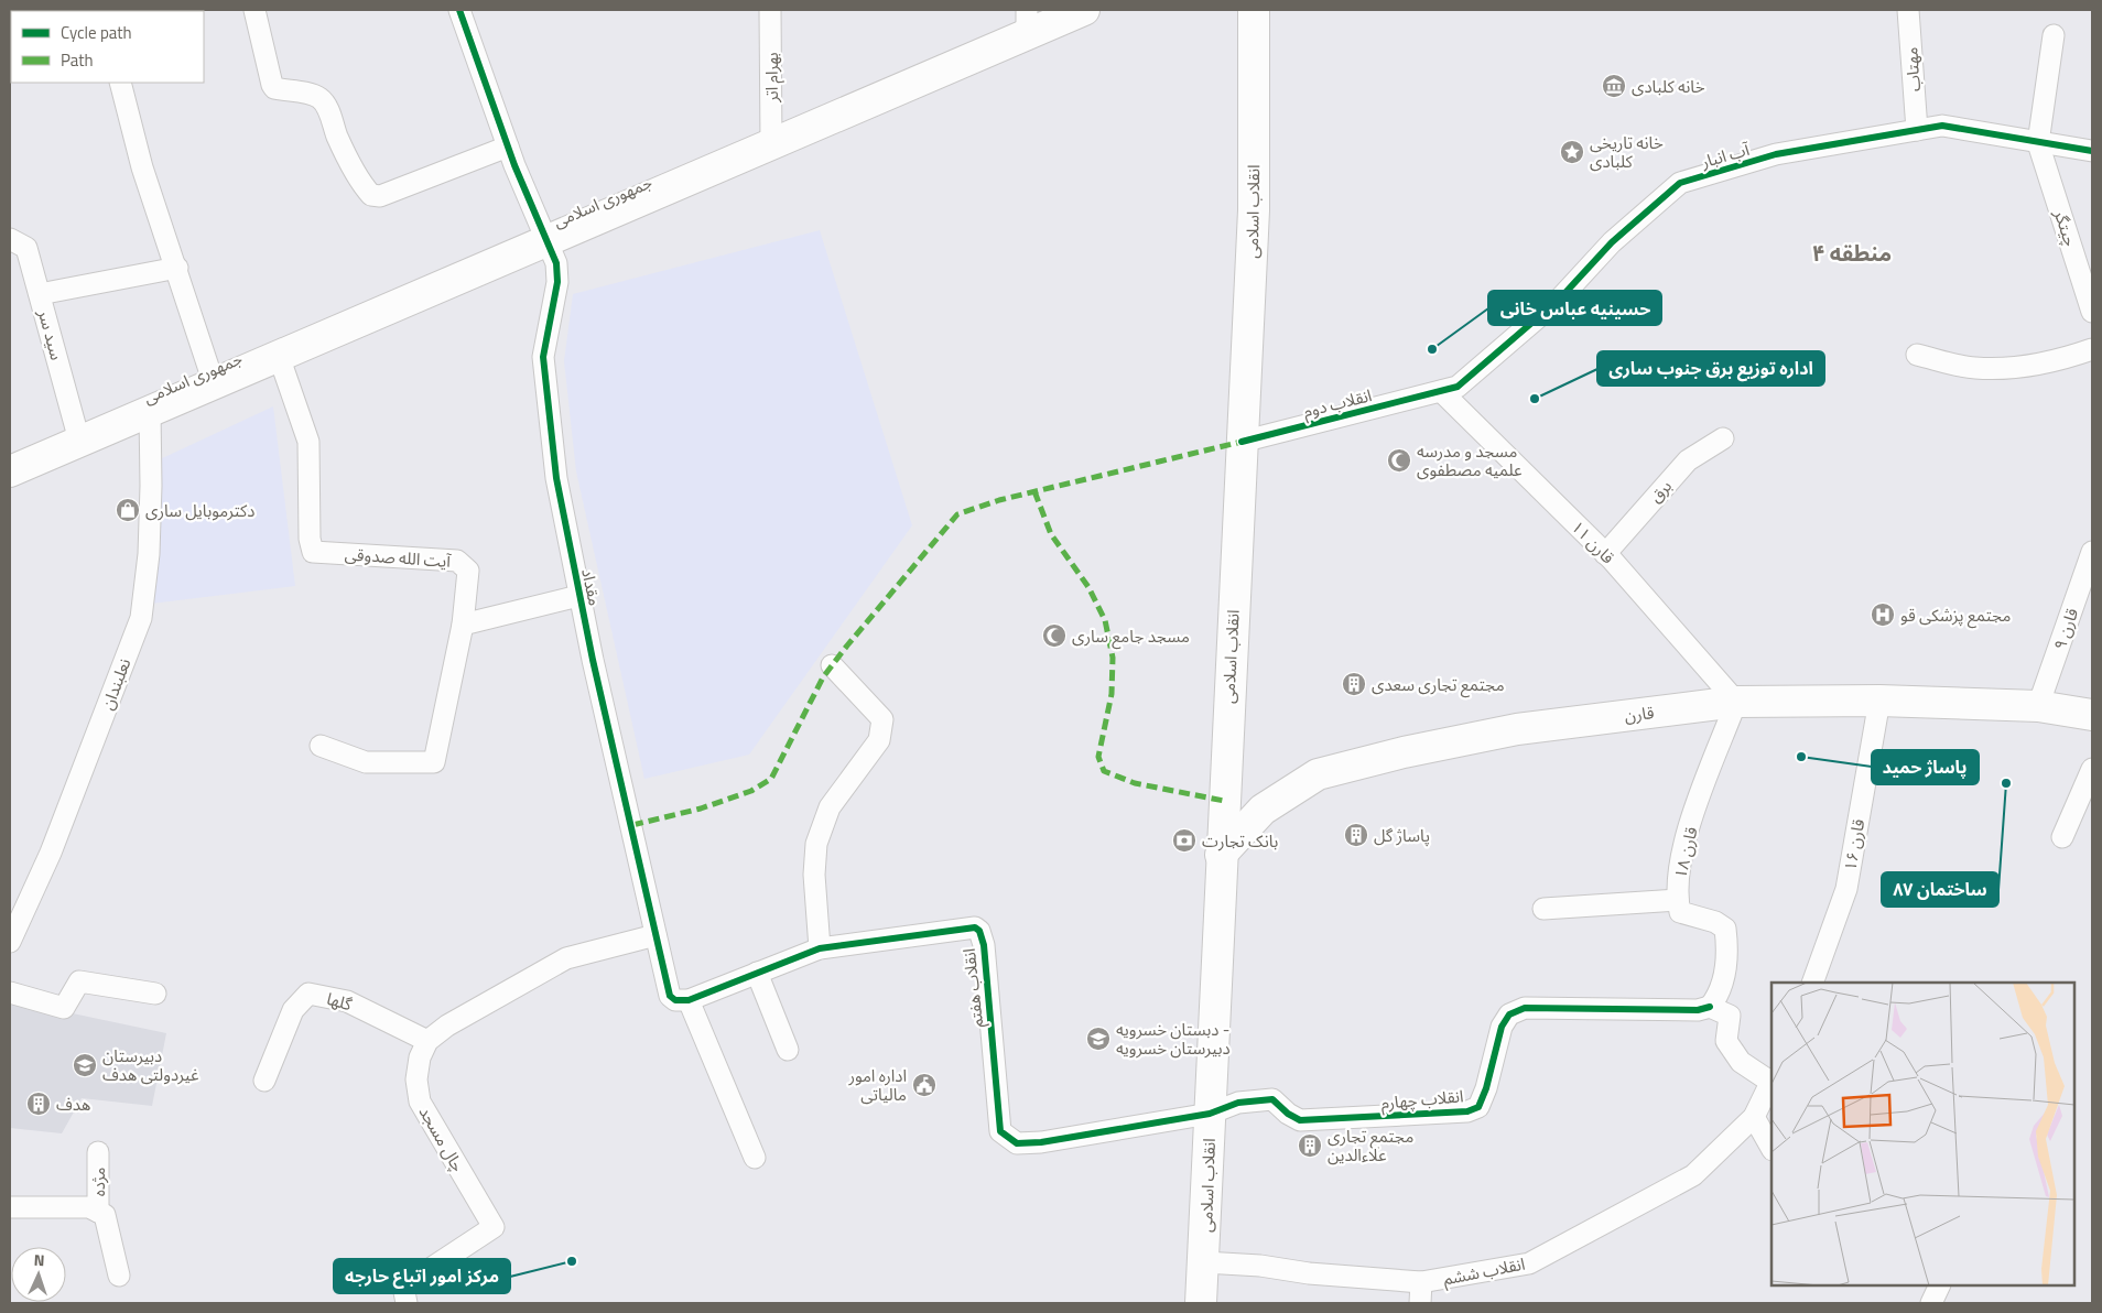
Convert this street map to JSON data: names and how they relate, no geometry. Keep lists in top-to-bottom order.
{
  "streets": {
    "main road": ["جمهوری اسلامی", "انقلاب اسلامی", "قارن"],
    "street": [
      "مهتاب",
      "بهرام اتر",
      "آب انبار",
      "چیتگر",
      "سید سر",
      "انقلاب دوم",
      "برق",
      "قارن ۱۱",
      "آیت الله صدوقی",
      "مقداد",
      "قارن ٩",
      "نعلبندان",
      "قارن ۱۶",
      "قارن ۱۸",
      "انقلاب هفتم",
      "گلها",
      "انقلاب چهارم",
      "چال مسجد",
      "مژده",
      "انقلاب ششم"
    ]
  },
  "crossings": [
    ["مهتاب", "آب انبار"],
    ["بهرام اتر", "جمهوری اسلامی"],
    ["آب انبار", "چیتگر"],
    ["آب انبار", "انقلاب دوم"],
    ["آب انبار", "قارن ۱۱"],
    ["جمهوری اسلامی", "سید سر"],
    ["جمهوری اسلامی", "آیت الله صدوقی"],
    ["جمهوری اسلامی", "مقداد"],
    ["جمهوری اسلامی", "نعلبندان"],
    ["انقلاب اسلامی", "انقلاب دوم"],
    ["انقلاب اسلامی", "قارن"],
    ["انقلاب اسلامی", "انقلاب هفتم"],
    ["انقلاب اسلامی", "انقلاب چهارم"],
    ["انقلاب اسلامی", "انقلاب ششم"],
    ["انقلاب دوم", "قارن ۱۱"],
    ["برق", "قارن ۱۱"],
    ["قارن ۱۱", "قارن"],
    ["قارن ۱۱", "قارن ۱۸"],
    ["مقداد", "انقلاب هفتم"],
    ["قارن ٩", "قارن"],
    ["قارن", "قارن ۱۶"],
    ["قارن", "قارن ۱۸"],
    ["قارن ۱۸", "انقلاب چهارم"],
    ["انقلاب هفتم", "انقلاب چهارم"],
    ["گلها", "چال مسجد"]
  ],
  "districts": ["منطقه ۴"],
  "places": {
    "museum": ["خانه کلبادی"],
    "place": ["خانه تاریخی کلبادی"],
    "other": [
      "حسینیه عباس خانی",
      "اداره توزیع برق جنوب ساری",
      "پاساژ حمید",
      "ساختمان ٨٧",
      "مرکز امور اتباع حارجه"
    ],
    "mosque": ["مسجد و مدرسه علمیه مصطفوی", "مسجد جامع ساری"],
    "shop": ["دکترموبایل ساری"],
    "hospital": ["مجتمع پزشکی قو"],
    "building": [
      "مجتمع تجاری سعدی",
      "پاساژ گل",
      "هدف",
      "مجتمع تجاری علاءالدین"
    ],
    "bank": ["بانک تجارت"],
    "school or university": ["دبستان خسرویه - دبیرستان خسرویه", "دبیرستان غیردولتی هدف"],
    "public building": ["اداره امور مالیاتی"]
  },
  "legend": ["Cycle path", "Path"],
  "north": "top"
}
